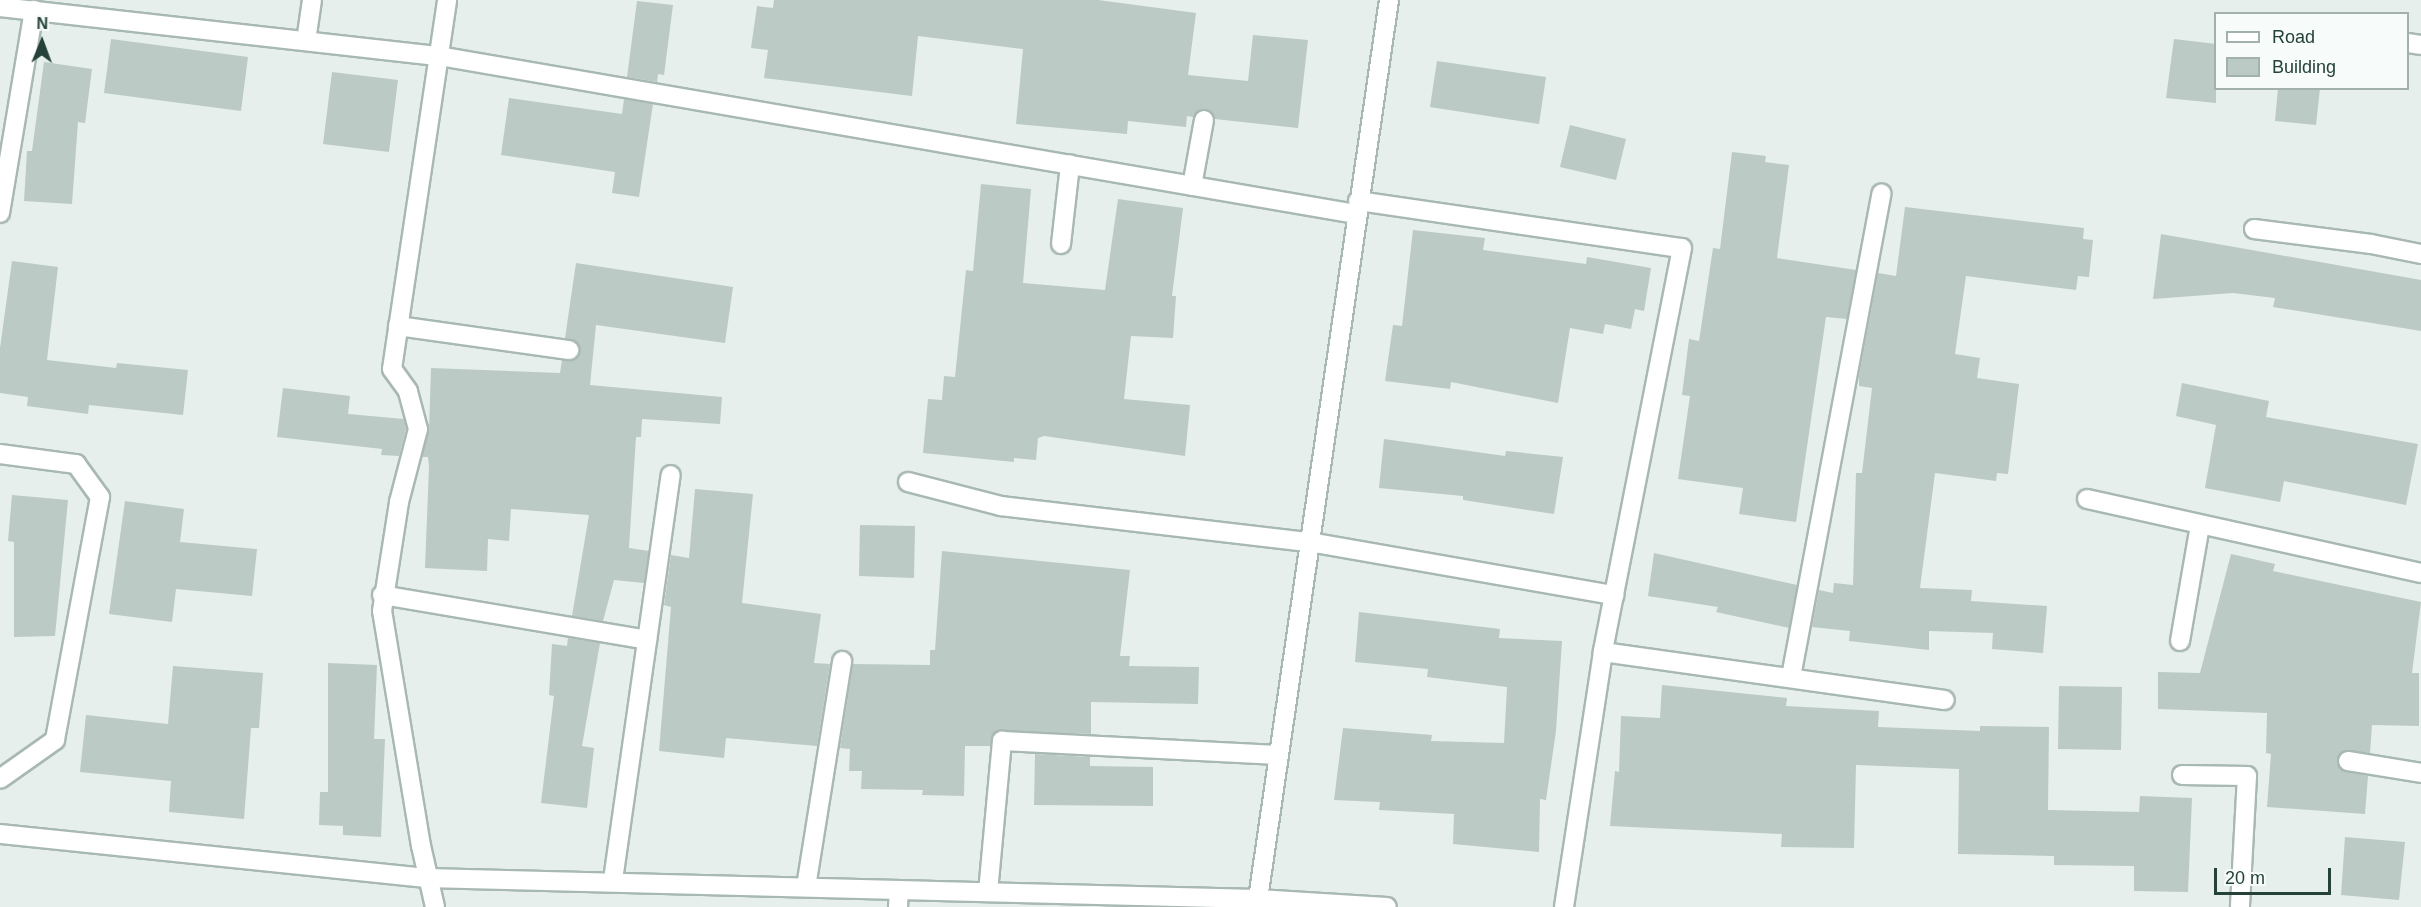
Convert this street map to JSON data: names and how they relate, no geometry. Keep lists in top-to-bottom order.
{
  "legend": ["Road", "Building"],
  "scale_bar": "20 m",
  "north": "top"
}
